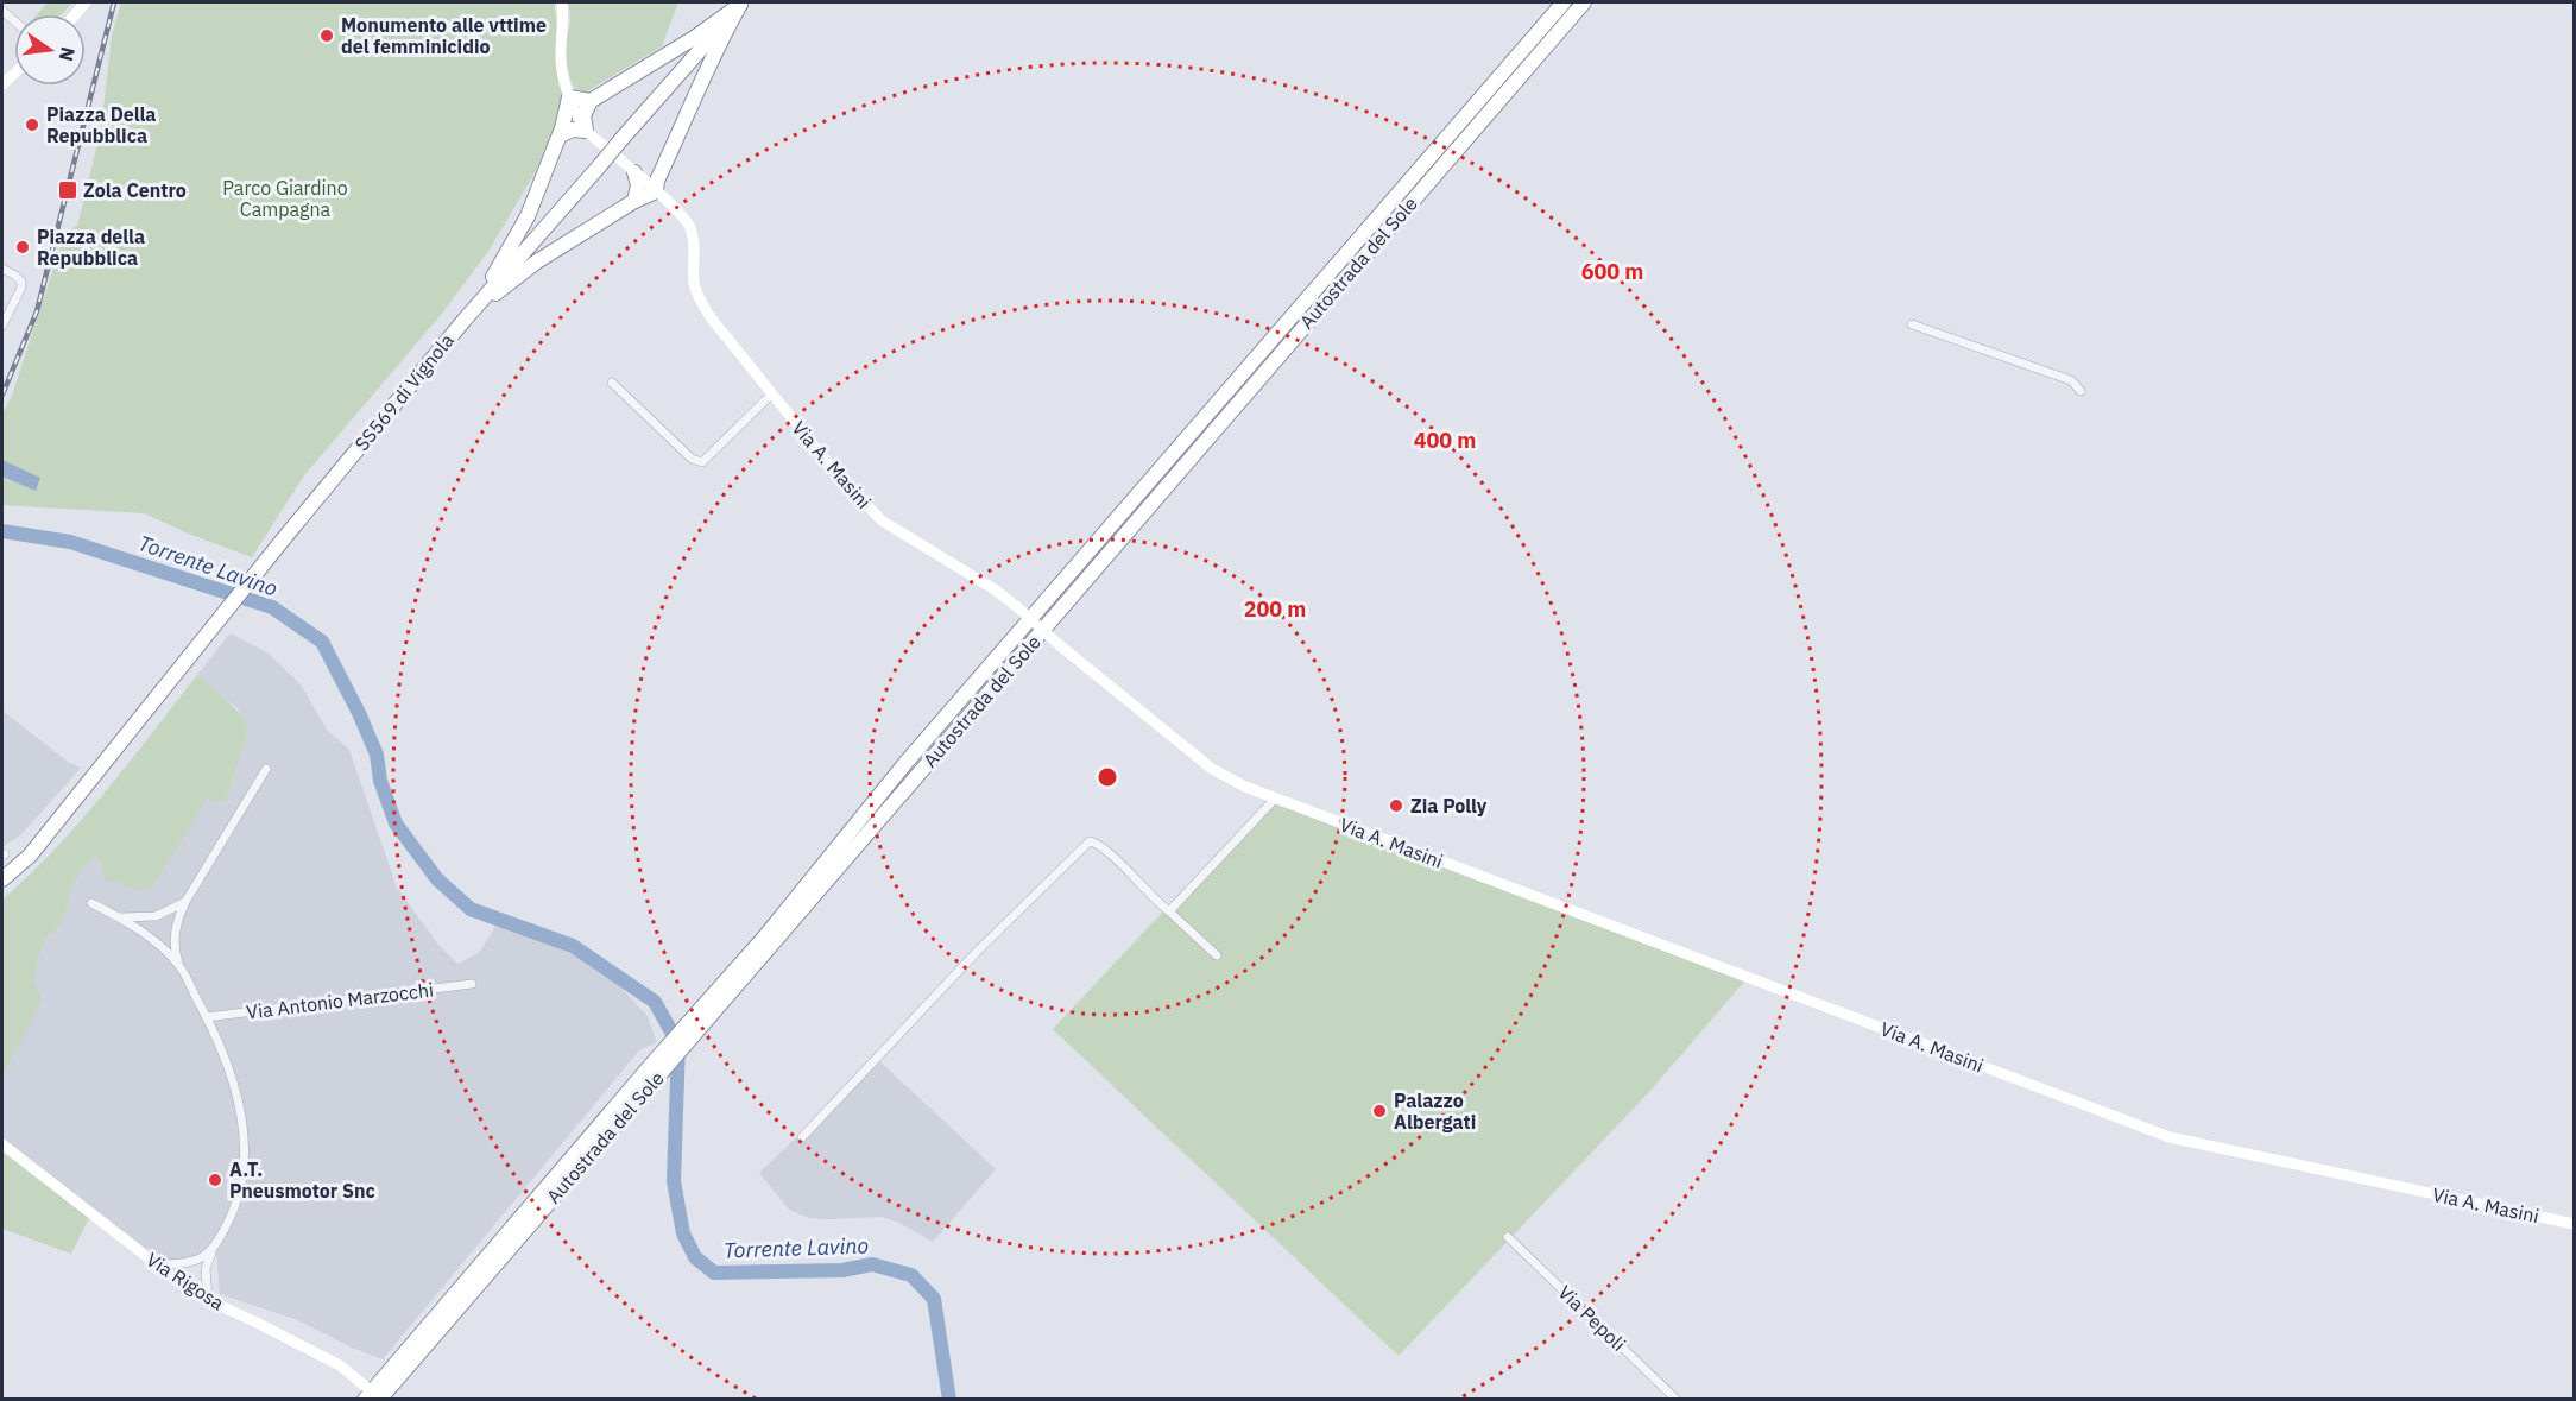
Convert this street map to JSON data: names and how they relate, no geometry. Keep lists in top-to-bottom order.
{
  "streets": {
    "highway": ["Autostrada del Sole", "SS569 di Vignola"],
    "street": [
      "Via A. Masini",
      "Via Antonio Marzocchi",
      "Via Rigosa",
      "Via Pepoli"
    ]
  },
  "crossings": [
    ["Autostrada del Sole", "Via Rigosa"]
  ],
  "water": ["Torrente Lavino"],
  "parks": ["Parco Giardino Campagna"],
  "places": {
    "other": [
      "Monumento alle vttime del femminicidio",
      "Piazza Della Repubblica",
      "Piazza della Repubblica",
      "Zia Polly",
      "Palazzo Albergati",
      "A.T. Pneusmotor Snc"
    ],
    "transit": ["Zola Centro"]
  },
  "north": "right",
  "rings": ["600 m", "400 m", "200 m"]
}
